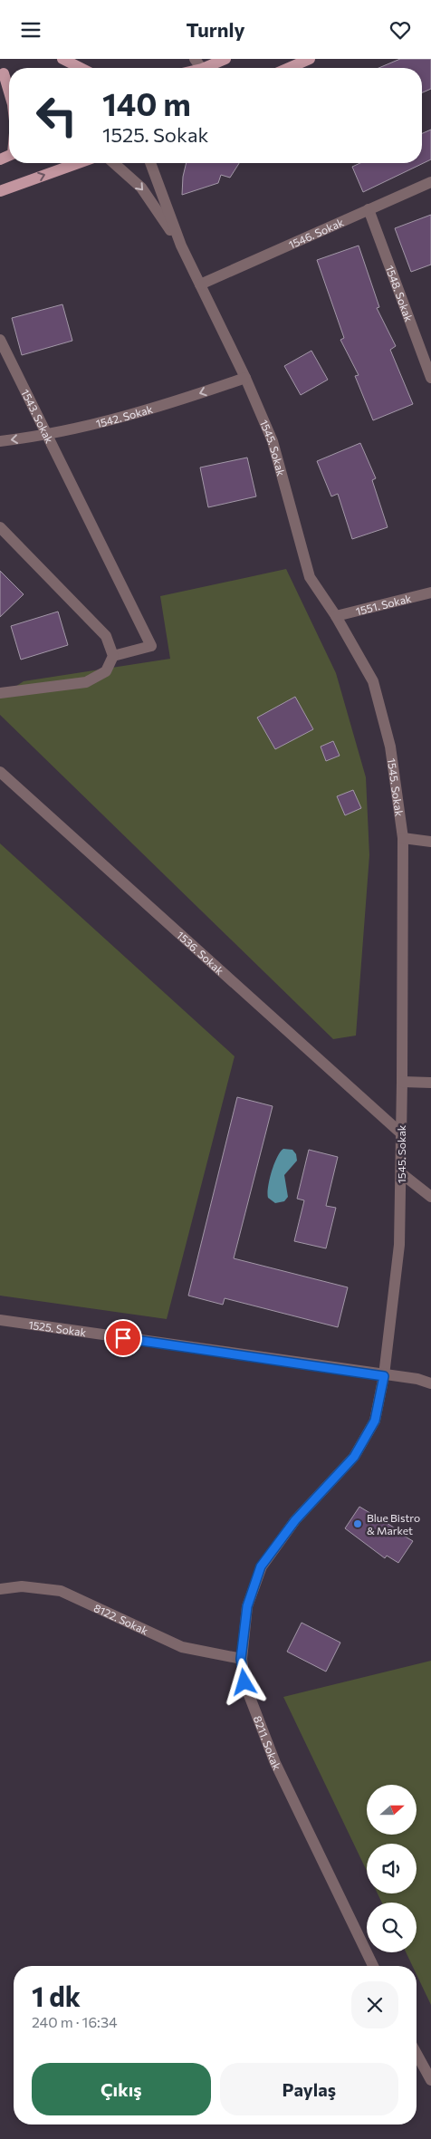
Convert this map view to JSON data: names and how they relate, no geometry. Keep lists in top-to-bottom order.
{
  "streets": {
    "street": [
      "1546. Sokak",
      "1548. Sokak",
      "1543. Sokak",
      "1542. Sokak",
      "1545. Sokak",
      "1551. Sokak",
      "1536. Sokak",
      "1525. Sokak",
      "8122. Sokak",
      "8211. Sokak"
    ]
  },
  "crossings": [
    ["1546. Sokak", "1548. Sokak"],
    ["1546. Sokak", "1545. Sokak"],
    ["1543. Sokak", "1542. Sokak"],
    ["1542. Sokak", "1545. Sokak"],
    ["1545. Sokak", "1551. Sokak"],
    ["1545. Sokak", "1536. Sokak"],
    ["1545. Sokak", "1525. Sokak"],
    ["1545. Sokak", "8211. Sokak"],
    ["1525. Sokak", "8211. Sokak"],
    ["8122. Sokak", "8211. Sokak"]
  ],
  "one_way": ["1542. Sokak"],
  "places": ["Blue Bistro & Market"],
  "north": "right",
  "page": {
    "header": "Turnly",
    "turn": ["140 m", "1525. Sokak"],
    "heading": ["1 dk", "240 m · 16:34"],
    "buttons": ["Çıkış", "Paylaş"]
  }
}
